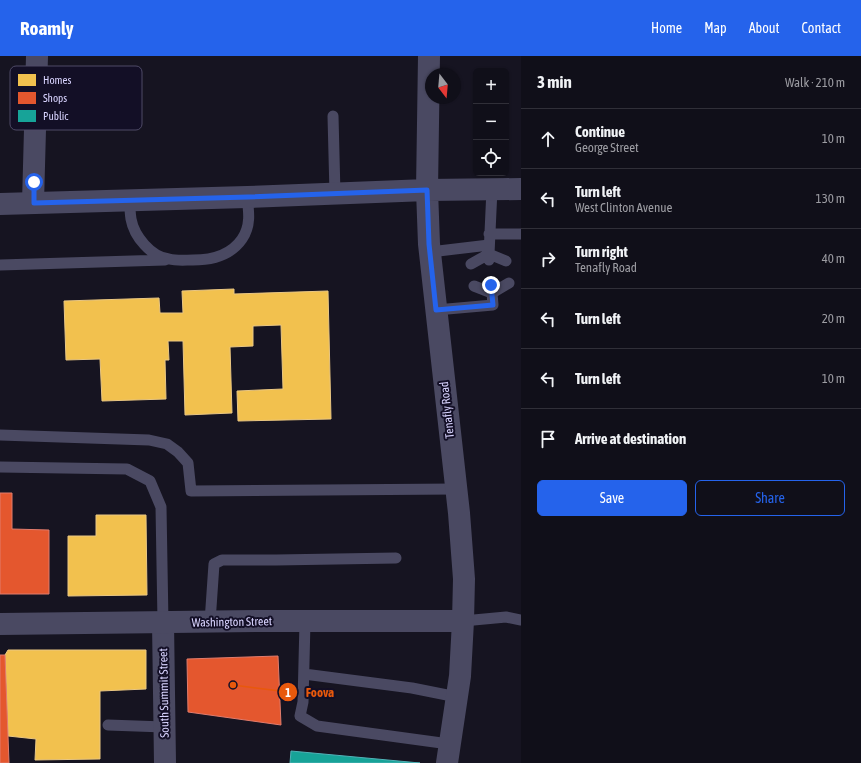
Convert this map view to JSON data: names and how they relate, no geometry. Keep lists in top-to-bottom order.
{
  "streets": {
    "street": ["Tenafly Road", "Washington Street", "South Summit Street"]
  },
  "crossings": [
    ["Tenafly Road", "Washington Street"],
    ["Washington Street", "South Summit Street"]
  ],
  "places": ["Foova"],
  "legend": ["Homes", "Shops", "Public"],
  "north": "bottom",
  "page": {
    "header": "Roamly",
    "nav": [
      "Home",
      "Map",
      "About",
      "Contact"
    ],
    "heading": ["3 min", "Walk · 210 m"],
    "map_buttons": ["+", "−"],
    "list": [
      ["Continue", "George Street", "10 m"],
      ["Turn left", "West Clinton Avenue", "130 m"],
      ["Turn right", "Tenafly Road", "40 m"],
      ["Turn left", "20 m"],
      ["Turn left", "10 m"],
      "Arrive at destination"
    ],
    "buttons": ["Save", "Share"]
  }
}
